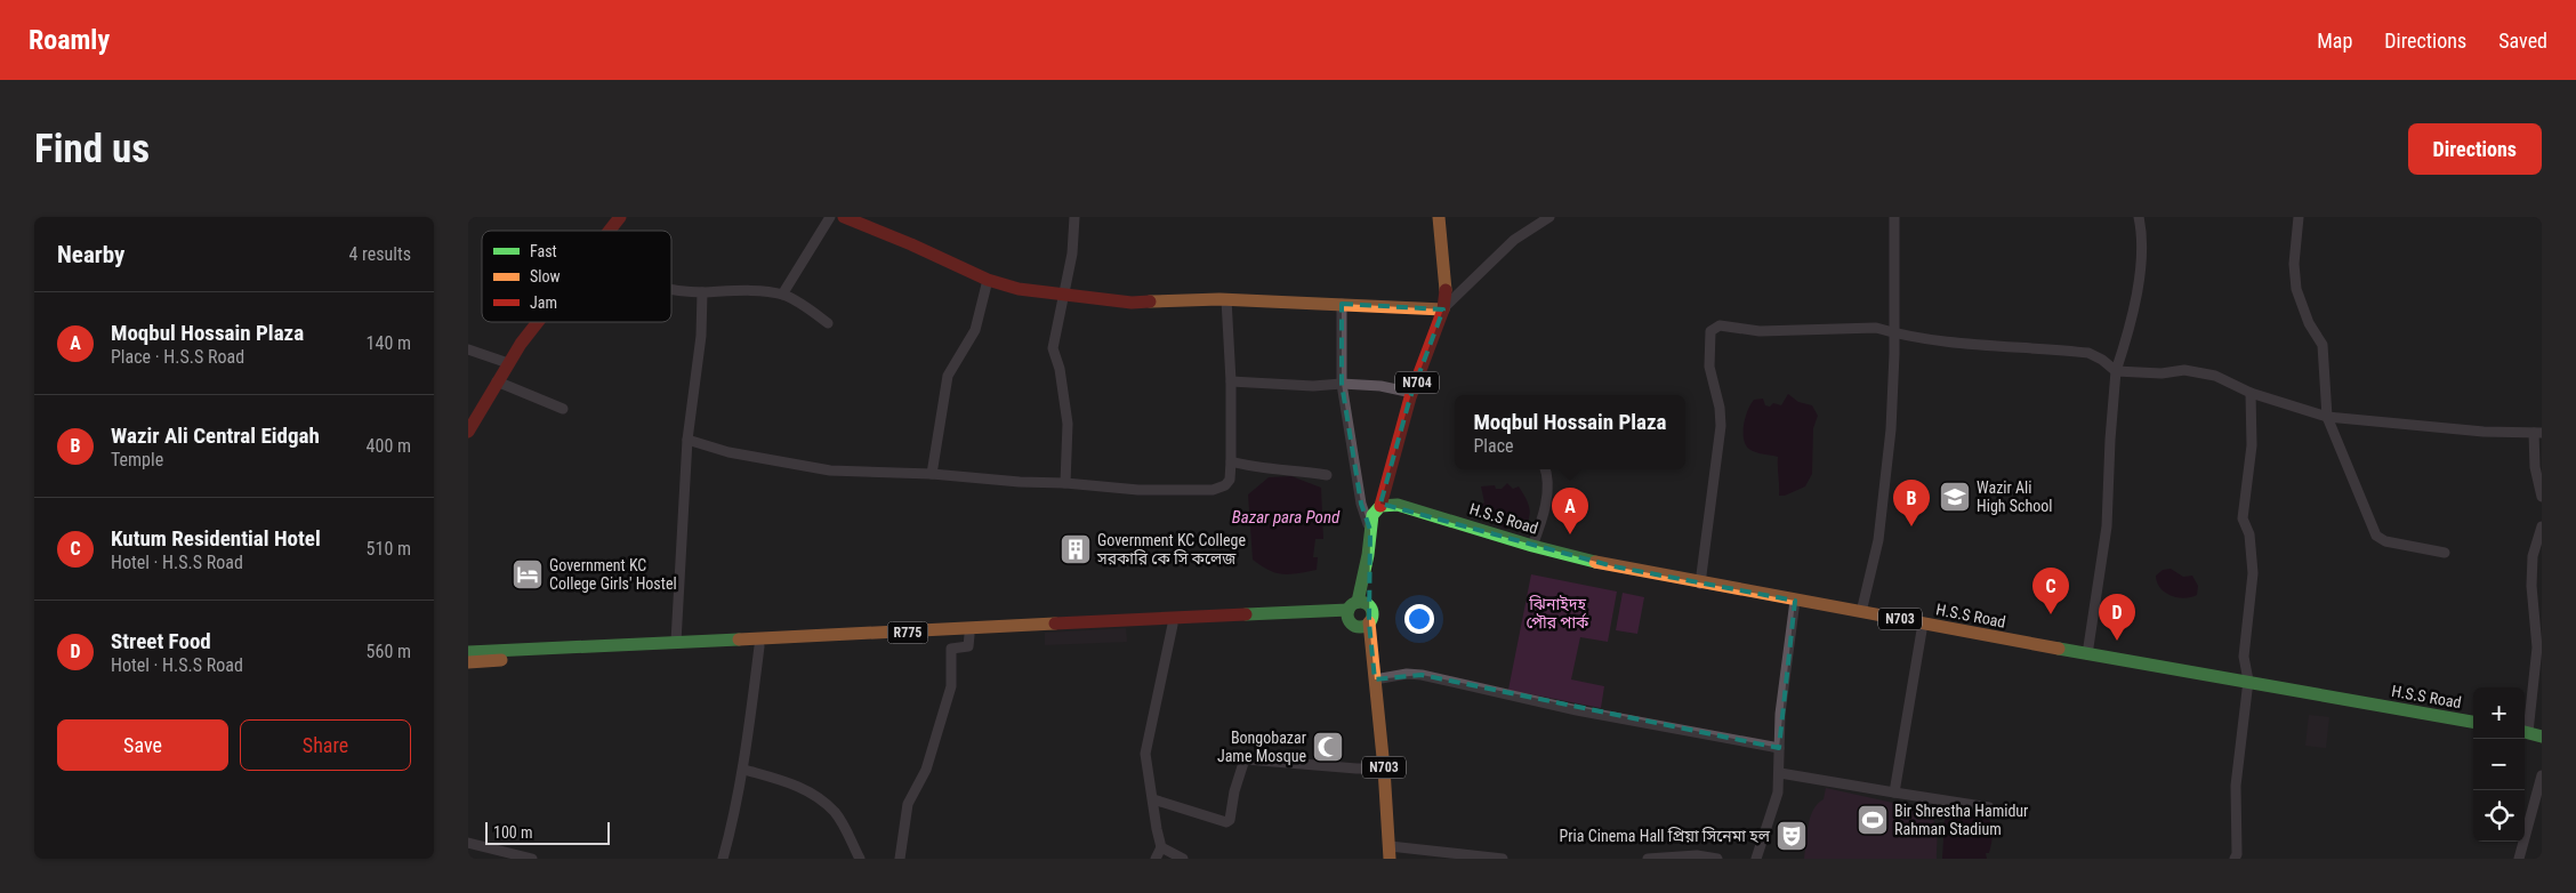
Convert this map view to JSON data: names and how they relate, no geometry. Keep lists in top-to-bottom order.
{
  "streets": {
    "main road": [
      "N704",
      "H.S.S Road",
      "N703",
      "R775"
    ]
  },
  "crossings": [
    ["N704", "H.S.S Road"],
    ["N704", "N703"],
    ["H.S.S Road", "N703"],
    ["N703", "R775"]
  ],
  "water": ["Bazar para Pond"],
  "parks": ["ঝিনাইদহ পৌর পার্ক"],
  "places": {
    "school or university": ["Wazir Ali High School"],
    "building": ["Government KC College সরকারি কে সি কলেজ"],
    "hotel": ["Government KC College Girls' Hostel"],
    "mosque": ["Bongobazar Jame Mosque"],
    "sports": ["Bir Shrestha Hamidur Rahman Stadium"],
    "theatre": ["Pria Cinema Hall প্রিয়া সিনেমা হল"]
  },
  "legend": ["Fast", "Slow", "Jam"],
  "scale_bar": "100 m",
  "page": {
    "header": "Roamly",
    "nav": ["Map", "Directions", "Saved"],
    "buttons": [
      "Directions",
      ["Save", "Share"]
    ],
    "title": "Find us",
    "heading": ["Nearby", "4 results"],
    "list": [
      {
        "mark": "A",
        "name": "Moqbul Hossain Plaza",
        "note": "Place · H.S.S Road",
        "value": "140 m"
      },
      {
        "mark": "B",
        "name": "Wazir Ali Central Eidgah",
        "note": "Temple",
        "value": "400 m"
      },
      {
        "mark": "C",
        "name": "Kutum Residential Hotel",
        "note": "Hotel · H.S.S Road",
        "value": "510 m"
      },
      {
        "mark": "D",
        "name": "Street Food",
        "note": "Hotel · H.S.S Road",
        "value": "560 m"
      }
    ],
    "popup": ["Moqbul Hossain Plaza", "Place"],
    "pins": [
      "B",
      "A",
      "C",
      "D"
    ],
    "map_buttons": ["+", "−"],
    "scale": "100 m"
  }
}
